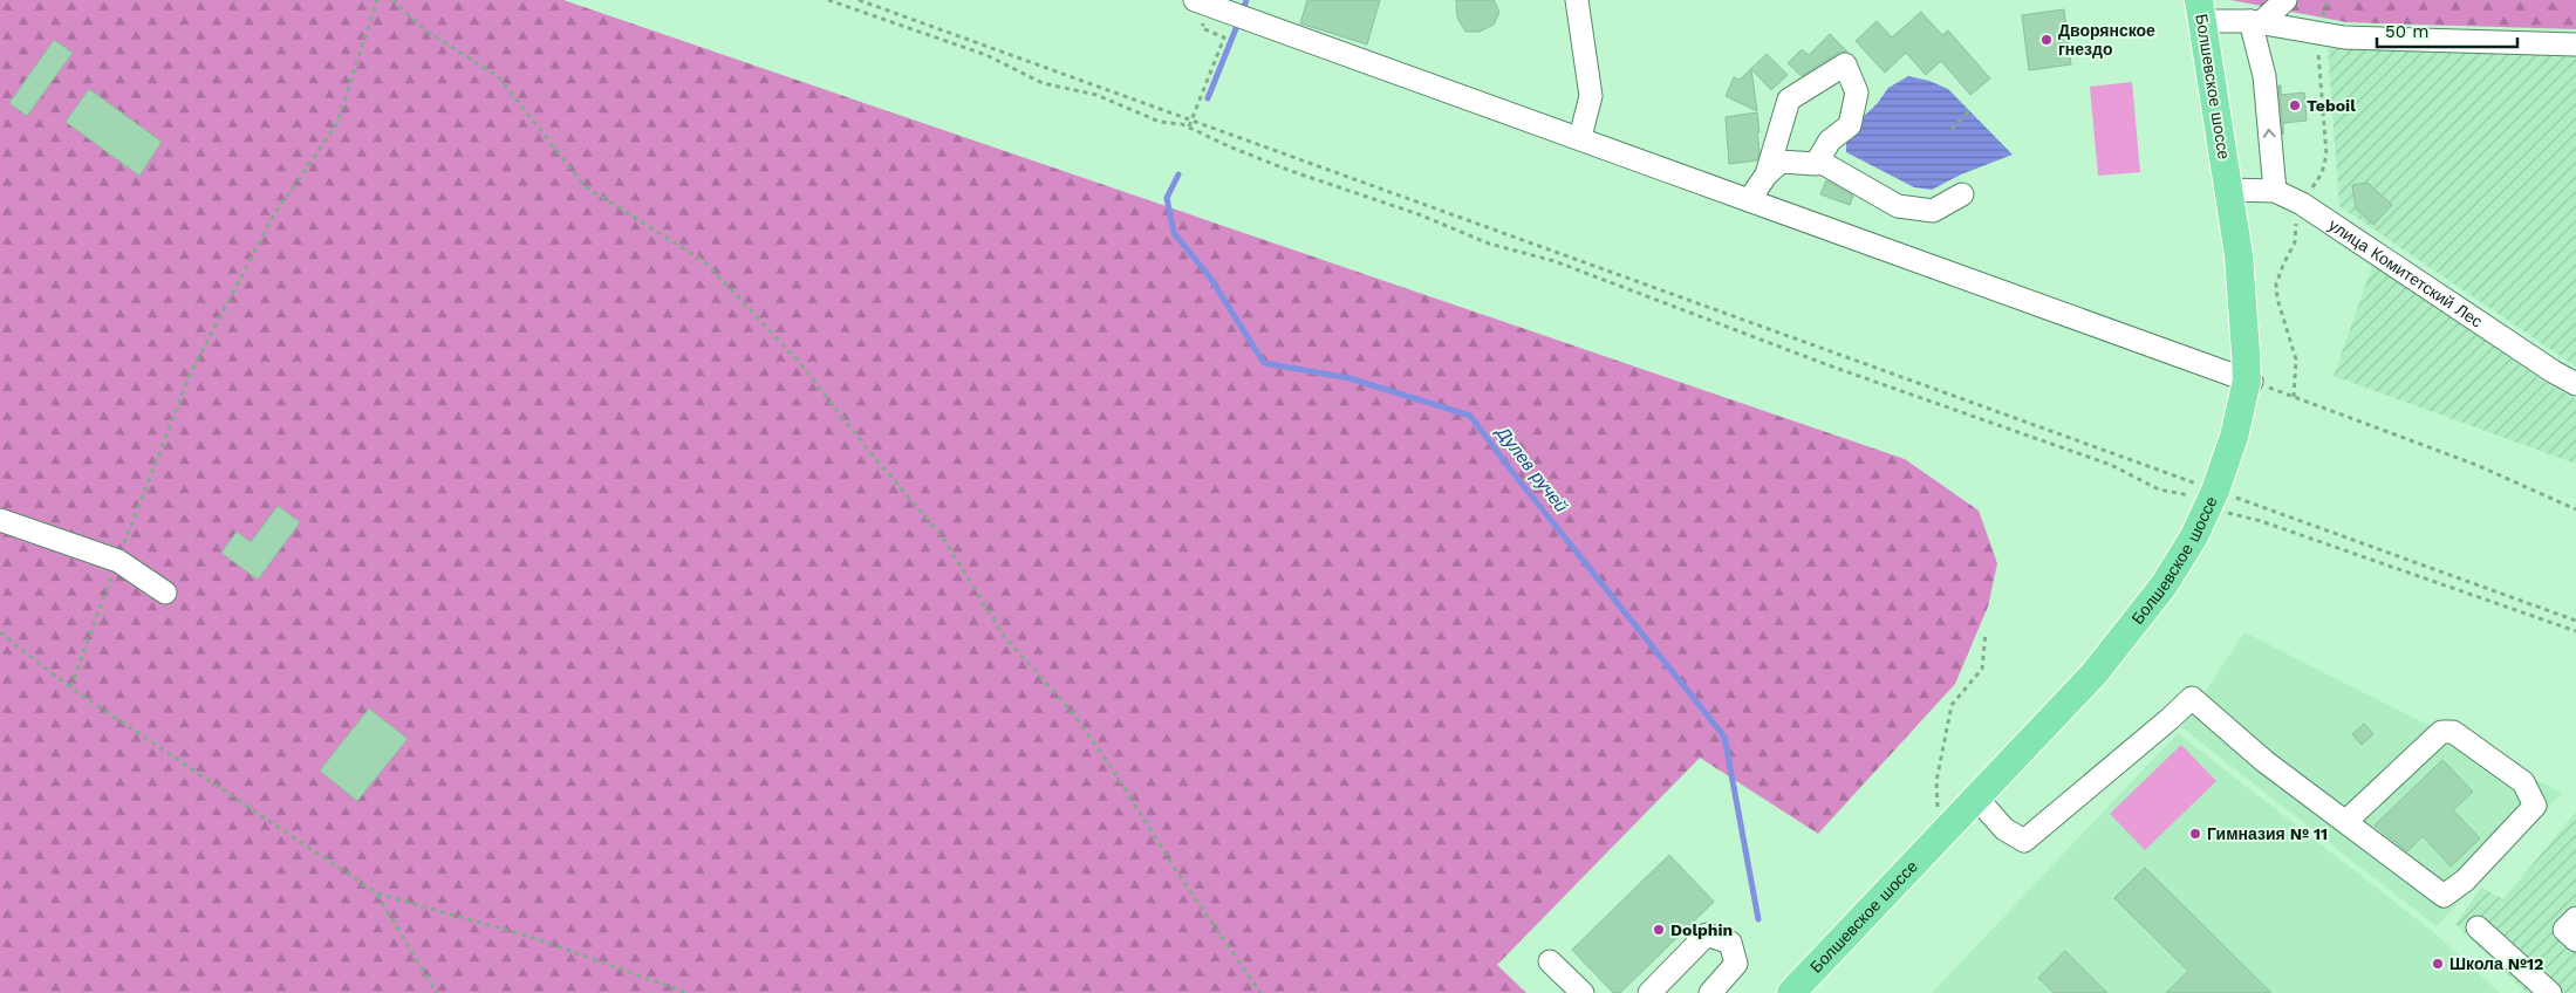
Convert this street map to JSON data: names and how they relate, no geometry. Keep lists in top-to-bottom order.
{
  "streets": {
    "main road": ["Болшевское шоссе"],
    "street": ["улица Комитетский Лес"]
  },
  "crossings": [
    ["Болшевское шоссе", "улица Комитетский Лес"]
  ],
  "water": ["Дулев ручей"],
  "places": [
    "Дворянское гнездо",
    "Teboil",
    "Гимназия № 11",
    "Dolphin",
    "Школа №12"
  ],
  "scale_bar": "50 m"
}
